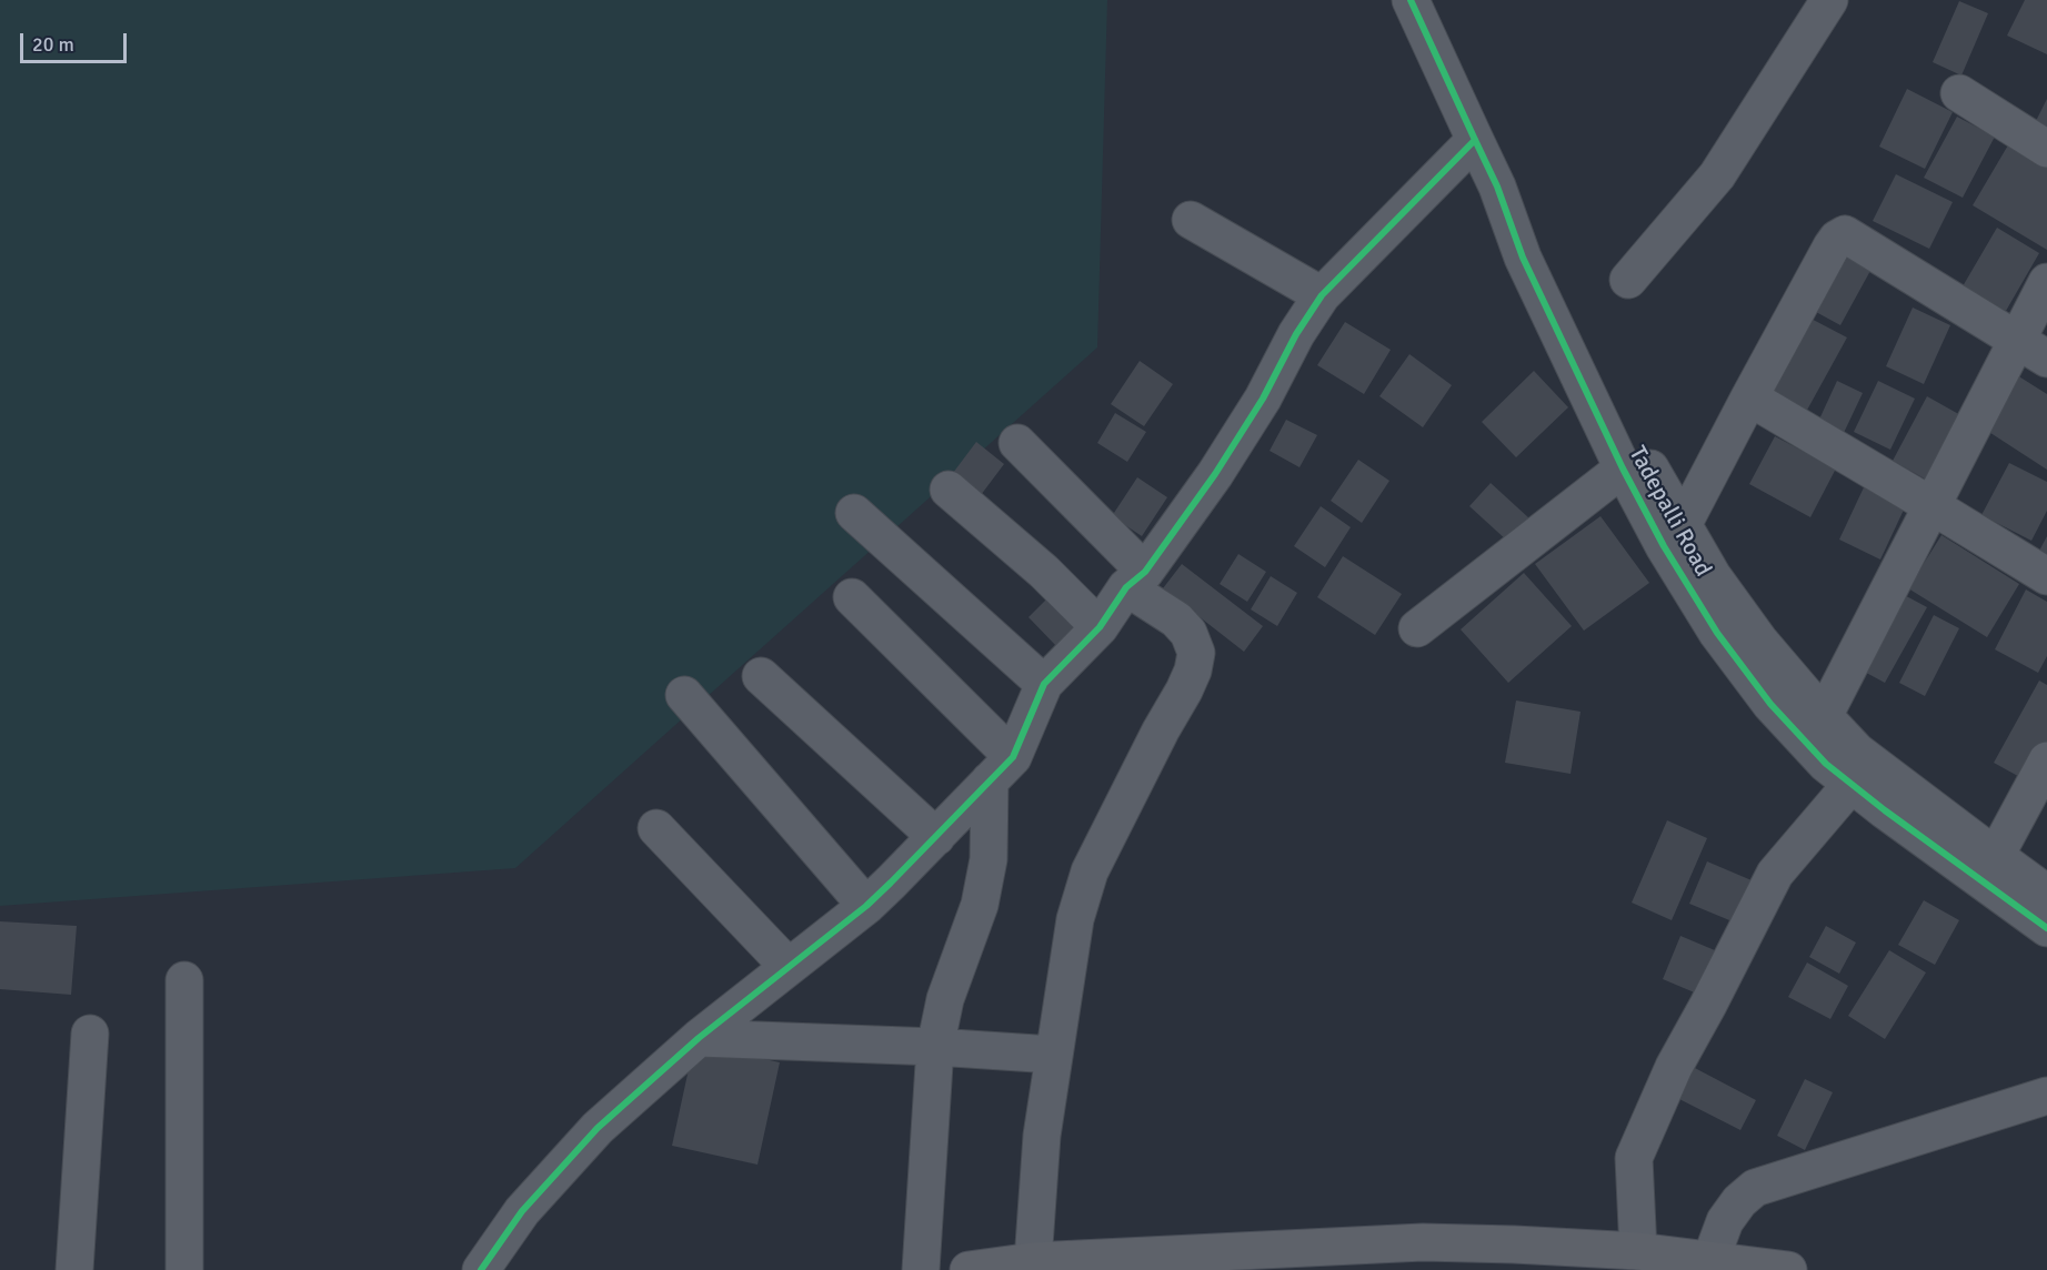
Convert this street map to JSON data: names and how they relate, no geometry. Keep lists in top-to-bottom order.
{
  "streets": {
    "street": ["Tadepalli Road"]
  },
  "scale_bar": "20 m"
}
